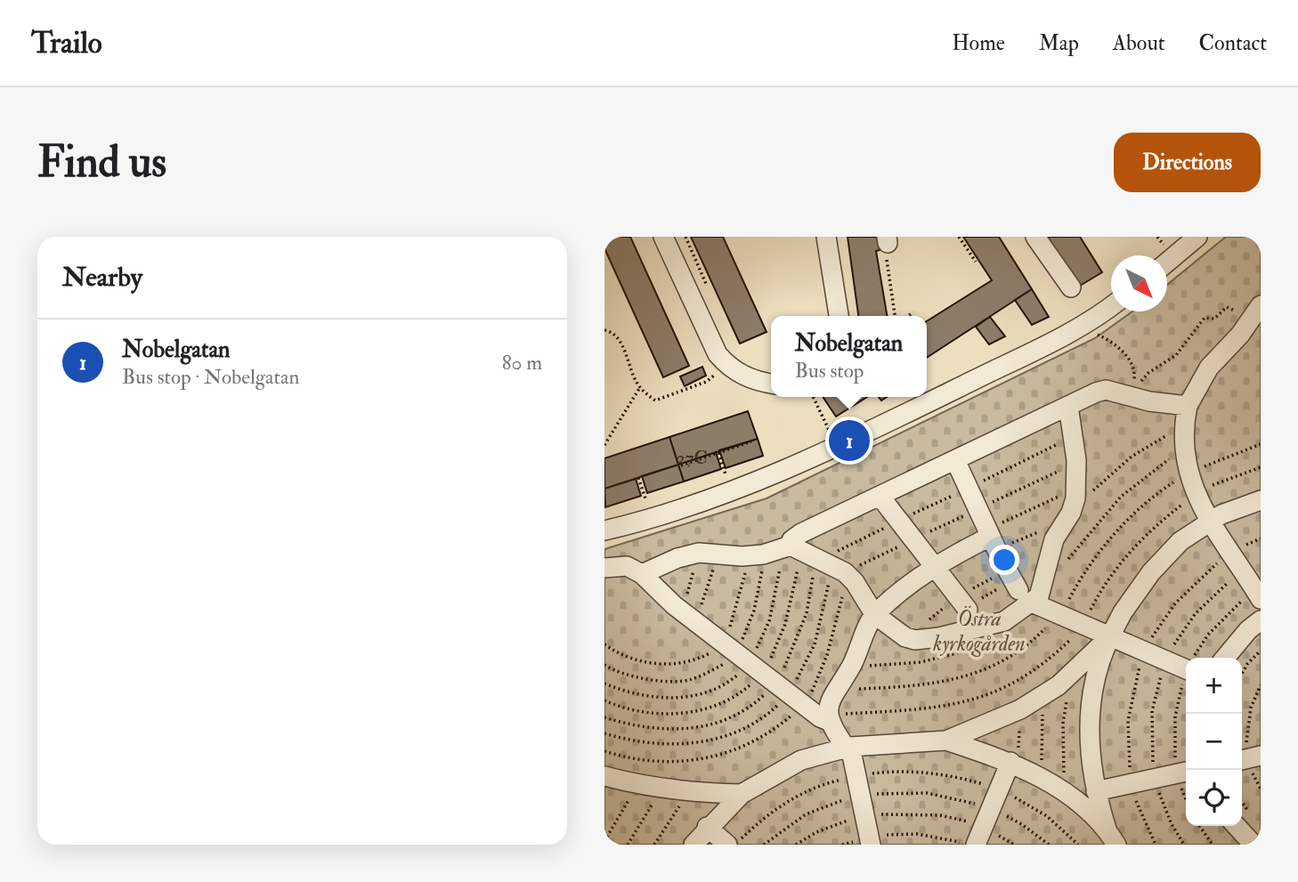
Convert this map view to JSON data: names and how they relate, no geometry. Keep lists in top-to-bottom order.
{
  "parks": ["Östra kyrkogården"],
  "house_numbers": ["27C"],
  "north": "bottom right",
  "page": {
    "header": "Trailo",
    "nav": [
      "Home",
      "Map",
      "About",
      "Contact"
    ],
    "buttons": "Directions",
    "title": "Find us",
    "heading": "Nearby",
    "popup": ["Nobelgatan", "Bus stop"],
    "list": [
      {
        "mark": "1",
        "name": "Nobelgatan",
        "note": "Bus stop · Nobelgatan",
        "value": "80 m"
      }
    ],
    "pins": "1",
    "map_buttons": ["+", "−"]
  }
}
